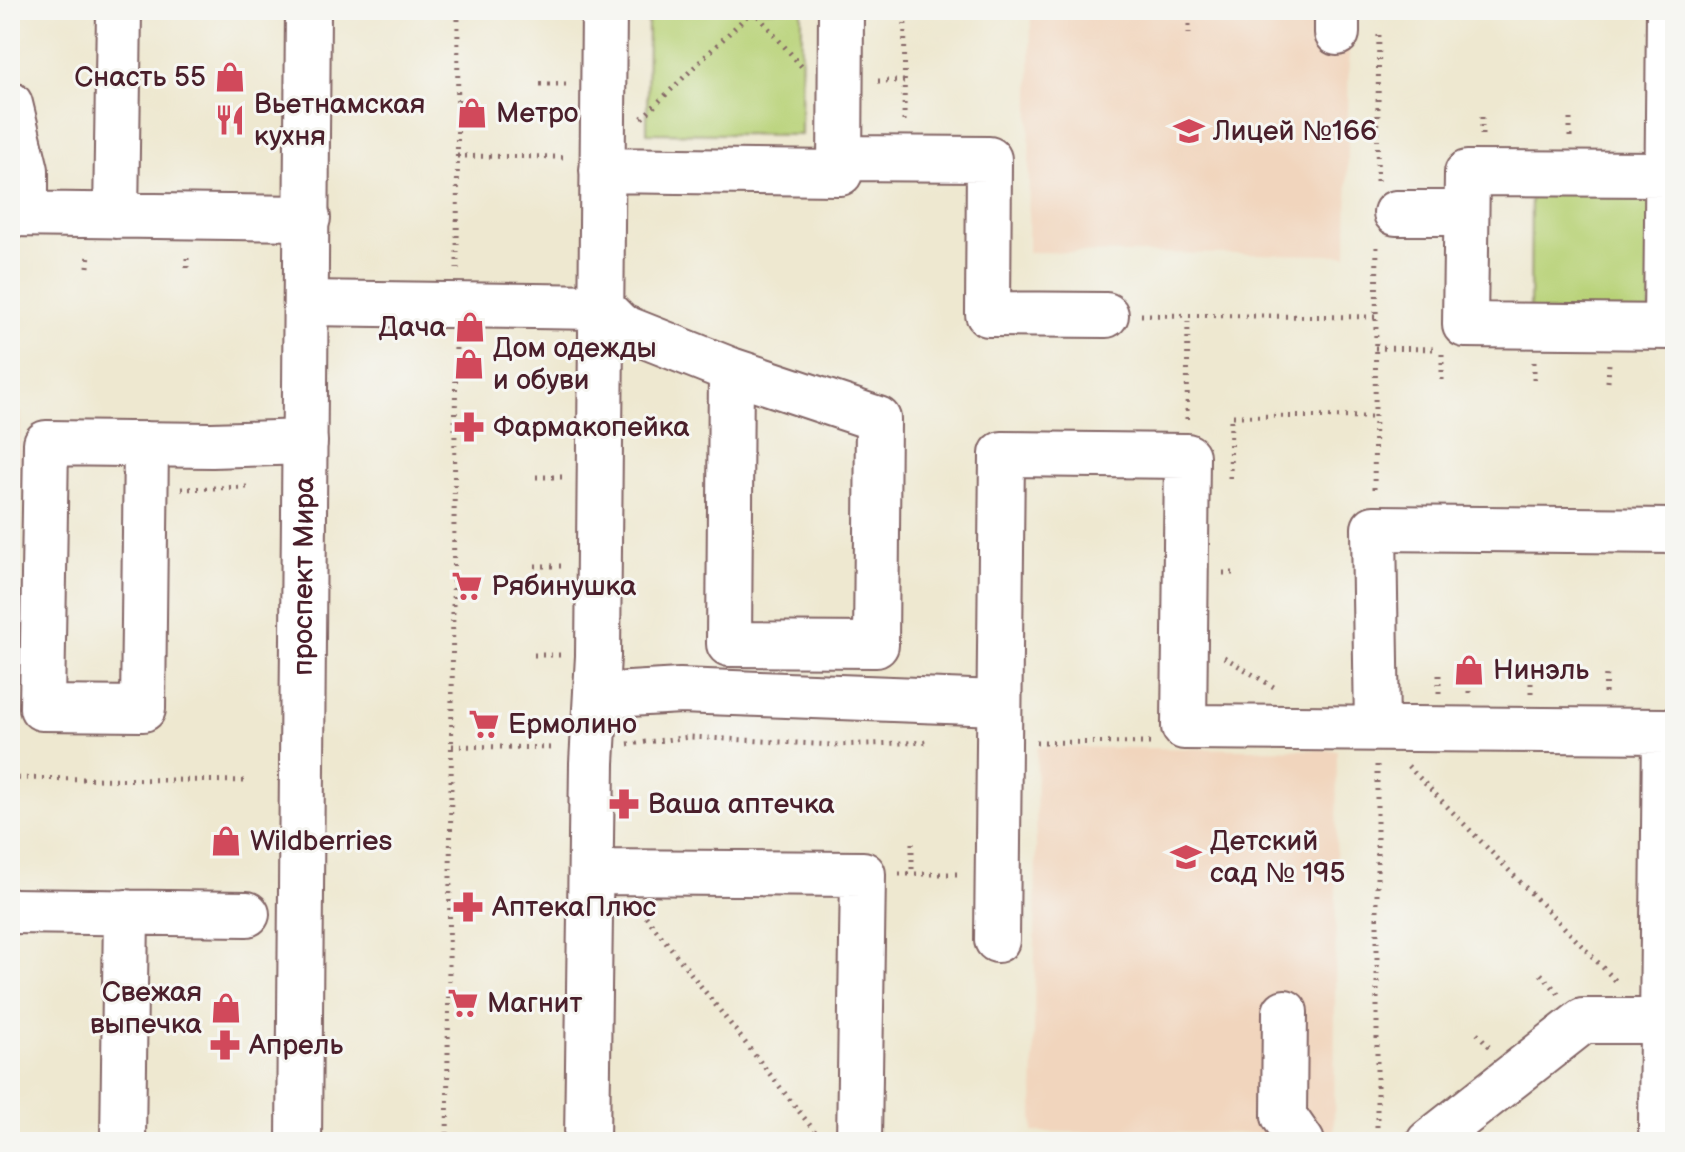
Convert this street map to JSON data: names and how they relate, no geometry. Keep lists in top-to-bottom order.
{
  "streets": {
    "main road": ["проспект Мира"]
  },
  "places": {
    "shop": [
      "Снасть 55",
      "Метро",
      "Дача",
      "Дом одежды и обуви",
      "Нинэль",
      "Wildberries",
      "Свежая выпечка"
    ],
    "restaurant": ["Вьетнамская кухня"],
    "school or university": ["Лицей №166", "Детский сад № 195"],
    "pharmacy": [
      "Фармакопейка",
      "Ваша аптечка",
      "АптекаПлюс",
      "Апрель"
    ],
    "supermarket": ["Рябинушка", "Ермолино", "Магнит"]
  }
}
